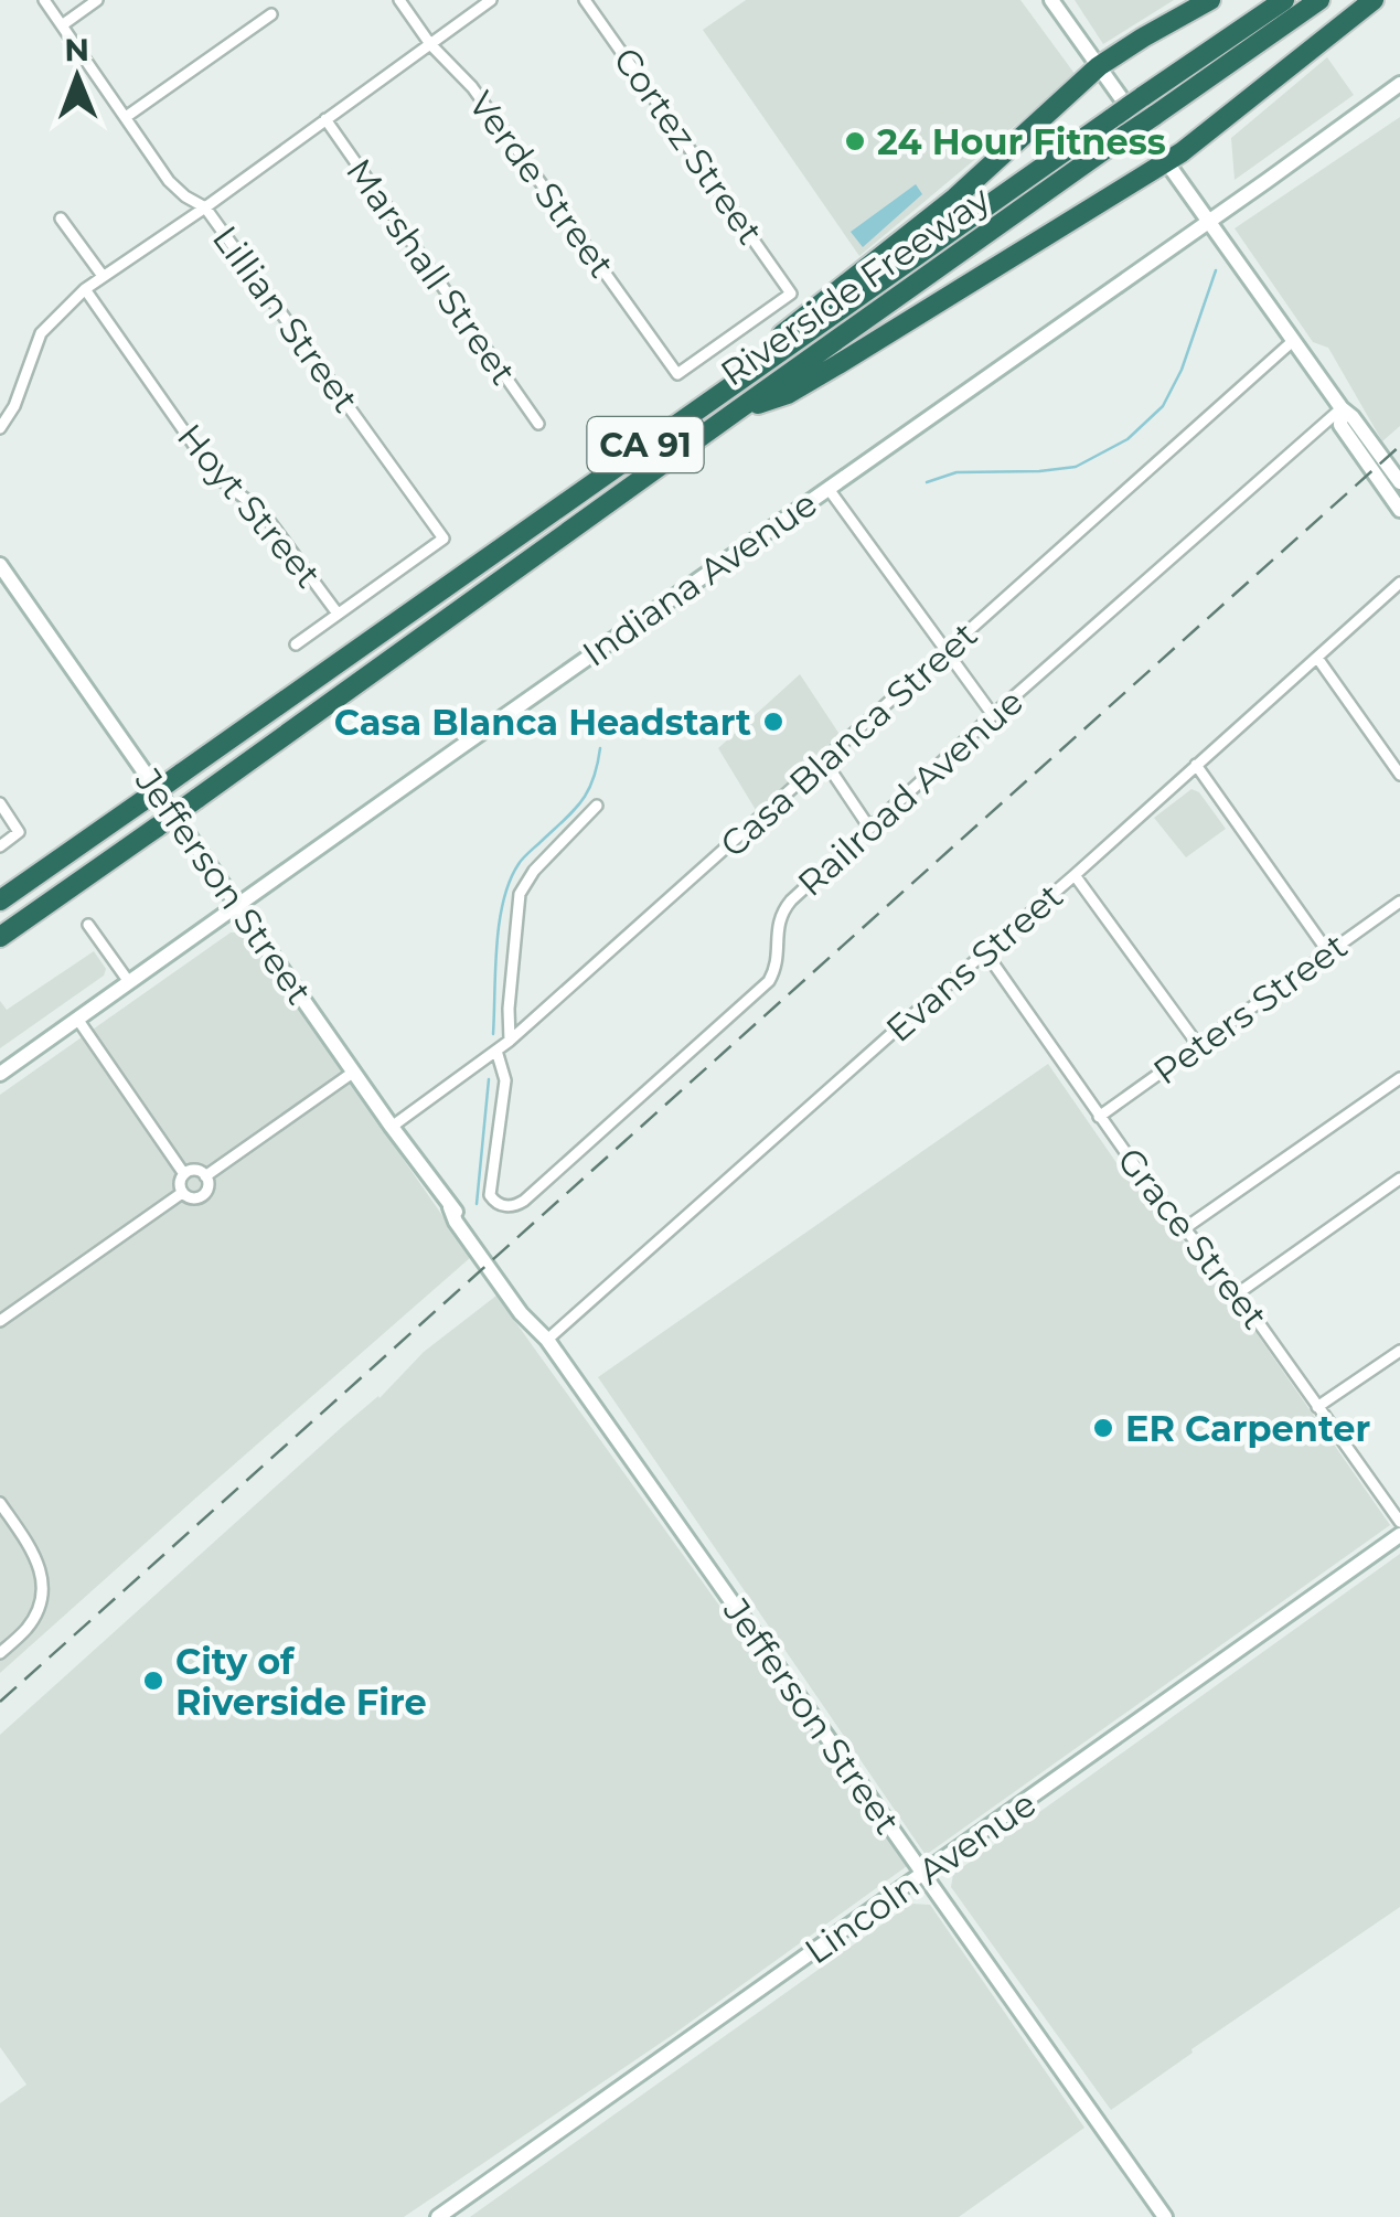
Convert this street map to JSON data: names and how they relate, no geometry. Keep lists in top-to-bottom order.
{
  "streets": {
    "highway": ["Riverside Freeway", "CA 91"],
    "street": [
      "Cortez Street",
      "Verde Street",
      "Marshall Street",
      "Lillian Street",
      "Hoyt Street",
      "Indiana Avenue",
      "Casa Blanca Street",
      "Railroad Avenue",
      "Jefferson Street",
      "Evans Street",
      "Peters Street",
      "Grace Street",
      "Lincoln Avenue"
    ]
  },
  "crossings": [
    ["Cortez Street", "Verde Street"],
    ["Lillian Street", "Hoyt Street"],
    ["Indiana Avenue", "Jefferson Street"],
    ["Casa Blanca Street", "Railroad Avenue"],
    ["Casa Blanca Street", "Jefferson Street"],
    ["Jefferson Street", "Evans Street"],
    ["Jefferson Street", "Lincoln Avenue"],
    ["Evans Street", "Grace Street"],
    ["Peters Street", "Grace Street"]
  ],
  "places": [
    "24 Hour Fitness",
    "Casa Blanca Headstart",
    "ER Carpenter",
    "City of Riverside Fire"
  ],
  "north": "top"
}
